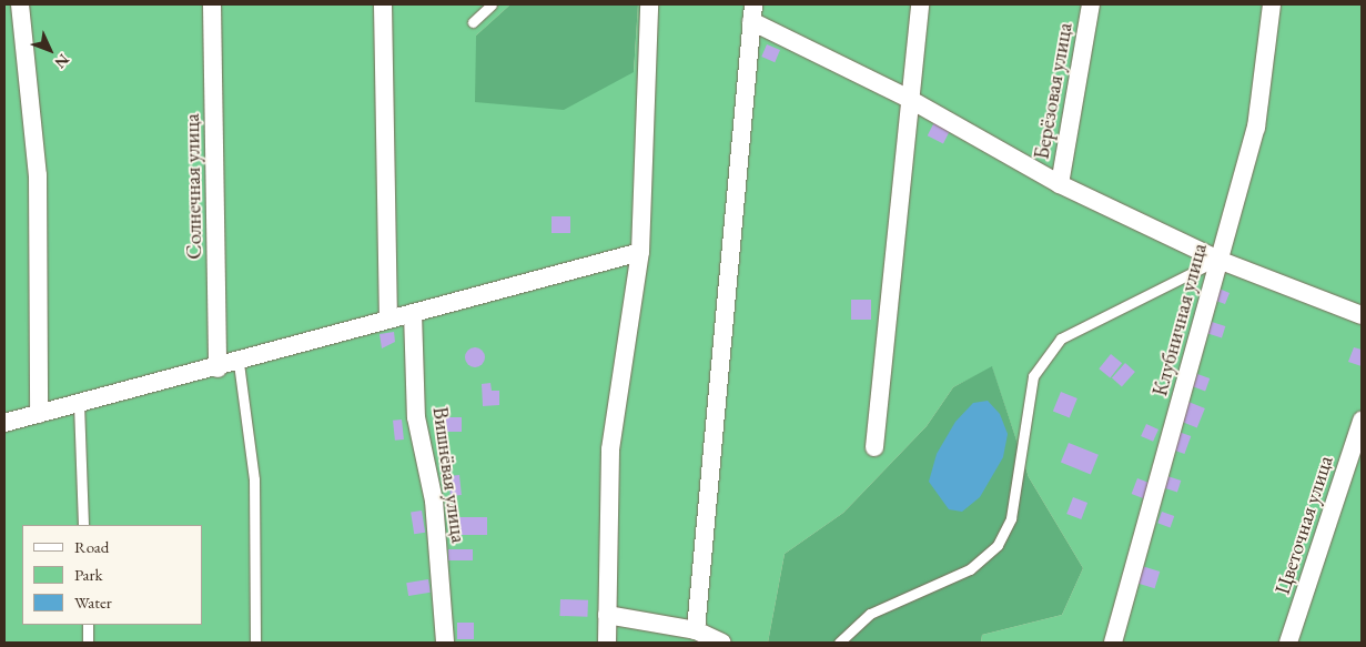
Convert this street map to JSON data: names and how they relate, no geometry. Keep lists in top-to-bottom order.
{
  "streets": {
    "street": [
      "Берёзовая улица",
      "Солнечная улица",
      "Клубничная улица",
      "Вишнёвая улица",
      "Цветочная улица"
    ]
  },
  "legend": ["Road", "Park", "Water"],
  "north": "bottom right"
}
